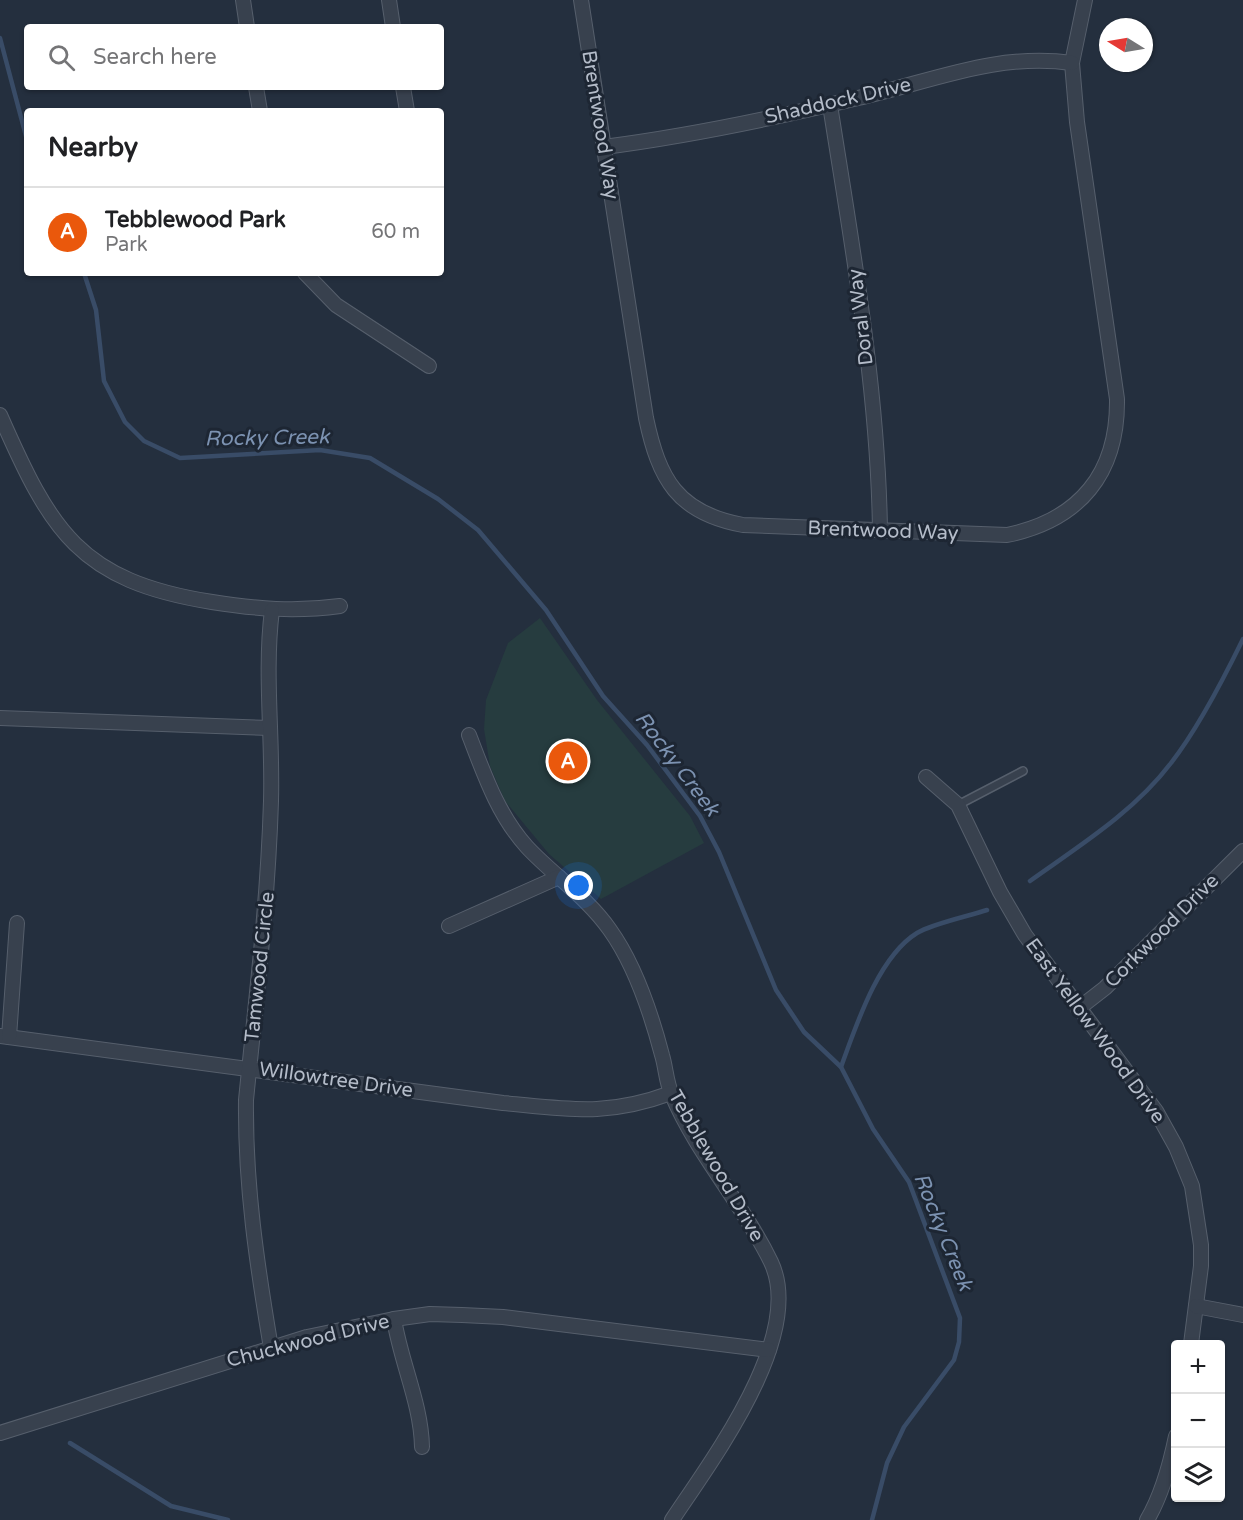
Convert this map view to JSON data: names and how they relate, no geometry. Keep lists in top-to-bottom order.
{
  "streets": {
    "street": [
      "Shaddock Drive",
      "Brentwood Way",
      "Doral Way",
      "Corkwood Drive",
      "Tamwood Circle",
      "East Yellow Wood Drive",
      "Willowtree Drive",
      "Tebblewood Drive",
      "Chuckwood Drive"
    ]
  },
  "crossings": [
    ["Shaddock Drive", "Brentwood Way"],
    ["Shaddock Drive", "Doral Way"],
    ["Brentwood Way", "Doral Way"],
    ["Corkwood Drive", "East Yellow Wood Drive"],
    ["Tamwood Circle", "Willowtree Drive"],
    ["Tamwood Circle", "Chuckwood Drive"],
    ["Willowtree Drive", "Tebblewood Drive"],
    ["Tebblewood Drive", "Chuckwood Drive"]
  ],
  "water": ["Rocky Creek"],
  "north": "left",
  "page": {
    "search": "Search here",
    "heading": "Nearby",
    "list": [
      {
        "mark": "A",
        "name": "Tebblewood Park",
        "note": "Park",
        "value": "60 m"
      }
    ],
    "pins": "A",
    "map_buttons": ["+", "−"]
  }
}
